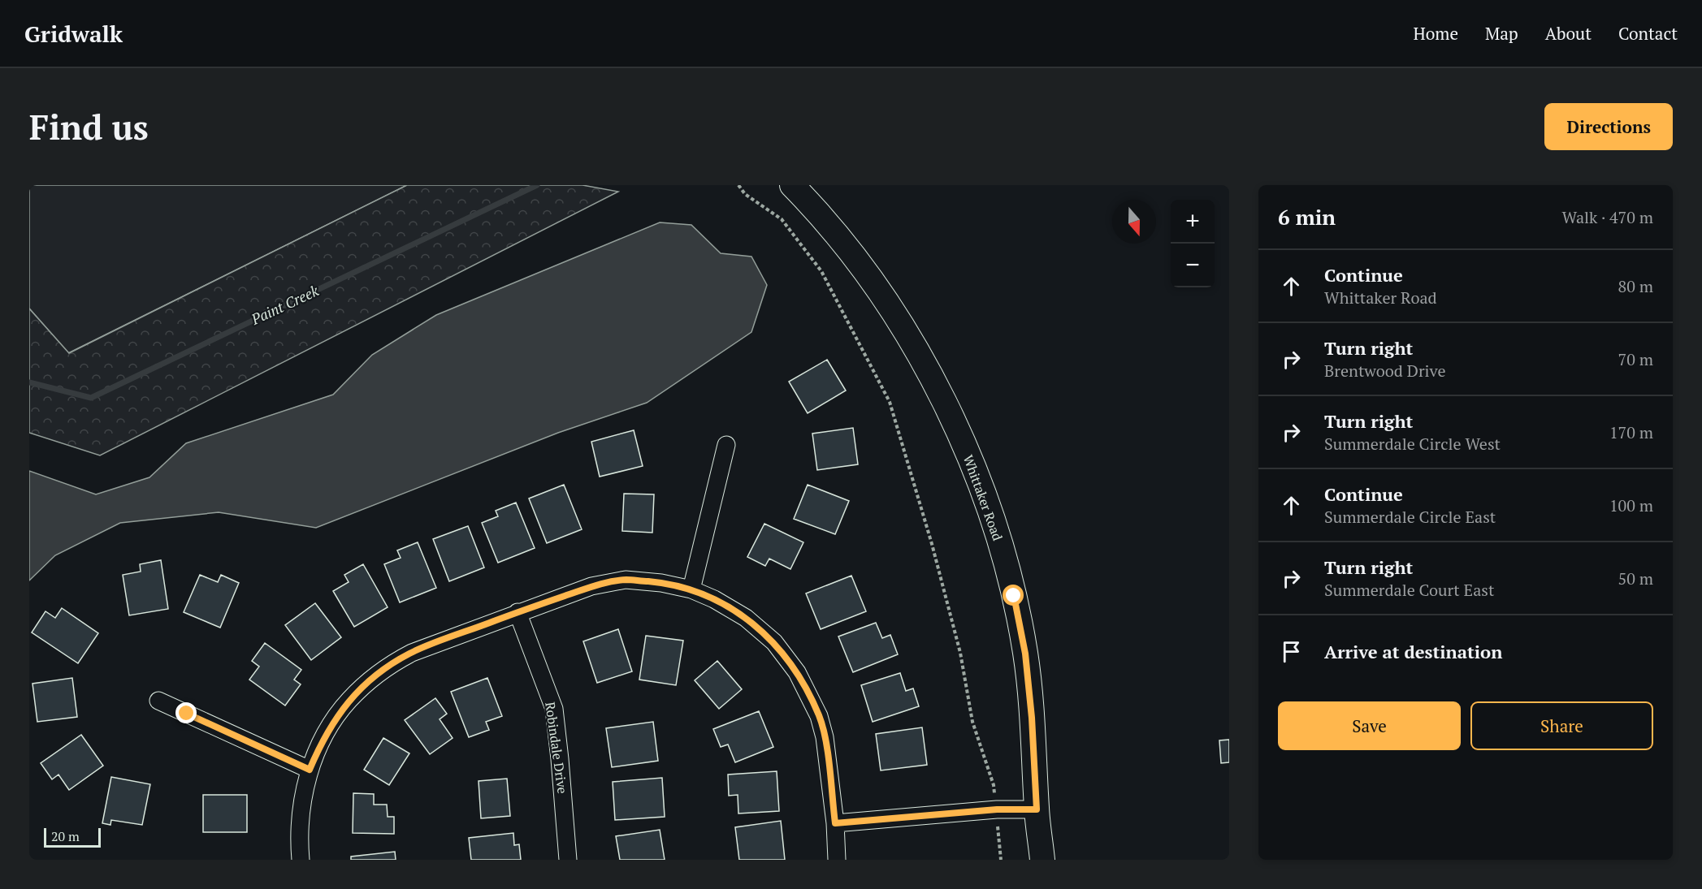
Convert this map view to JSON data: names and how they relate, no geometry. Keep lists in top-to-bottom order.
{
  "streets": {
    "main road": ["Whittaker Road"],
    "street": ["Robindale Drive"]
  },
  "water": ["Paint Creek"],
  "scale_bar": "20 m",
  "north": "bottom",
  "page": {
    "header": "Gridwalk",
    "nav": [
      "Home",
      "Map",
      "About",
      "Contact"
    ],
    "buttons": [
      "Directions",
      ["Save", "Share"]
    ],
    "title": "Find us",
    "heading": ["6 min", "Walk · 470 m"],
    "map_buttons": ["+", "−"],
    "list": [
      ["Continue", "Whittaker Road", "80 m"],
      ["Turn right", "Brentwood Drive", "70 m"],
      ["Turn right", "Summerdale Circle West", "170 m"],
      ["Continue", "Summerdale Circle East", "100 m"],
      ["Turn right", "Summerdale Court East", "50 m"],
      "Arrive at destination"
    ],
    "scale": "20 m"
  }
}
